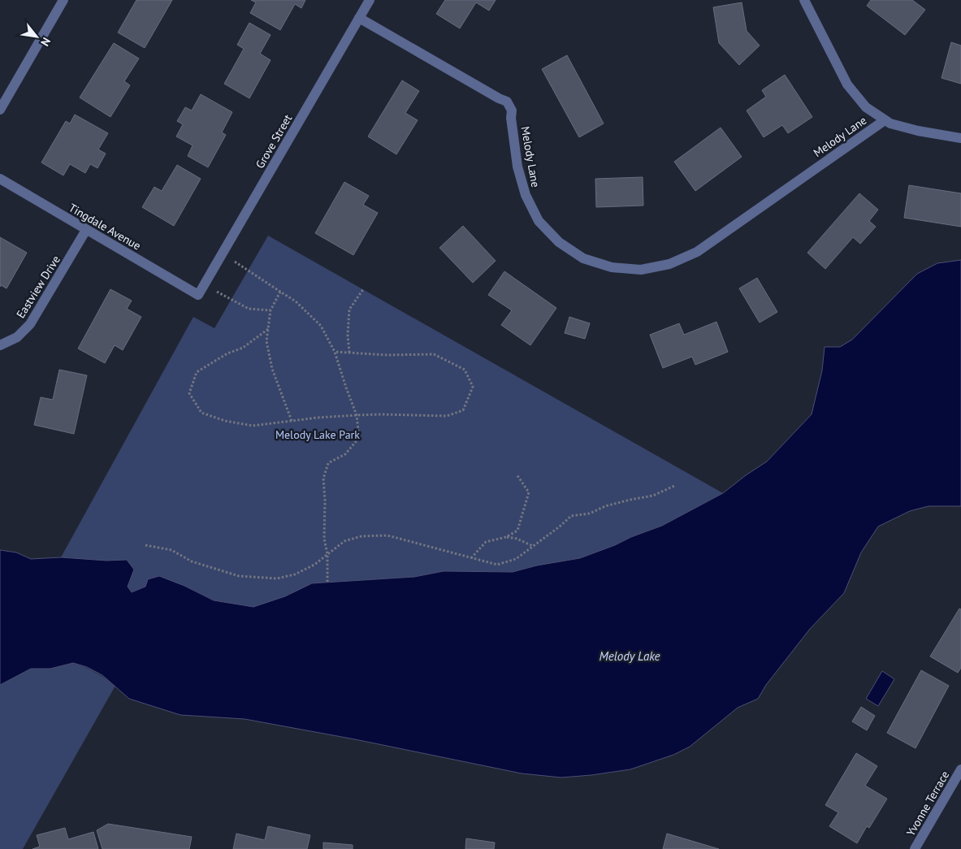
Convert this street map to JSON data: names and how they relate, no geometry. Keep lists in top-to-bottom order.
{
  "streets": {
    "street": [
      "Melody Lane",
      "Grove Street",
      "Tingdale Avenue",
      "Eastview Drive",
      "Yvonne Terrace"
    ]
  },
  "crossings": [
    ["Melody Lane", "Grove Street"],
    ["Grove Street", "Tingdale Avenue"],
    ["Tingdale Avenue", "Eastview Drive"]
  ],
  "water": ["Melody Lake"],
  "parks": ["Melody Lake Park"],
  "north": "bottom right"
}
